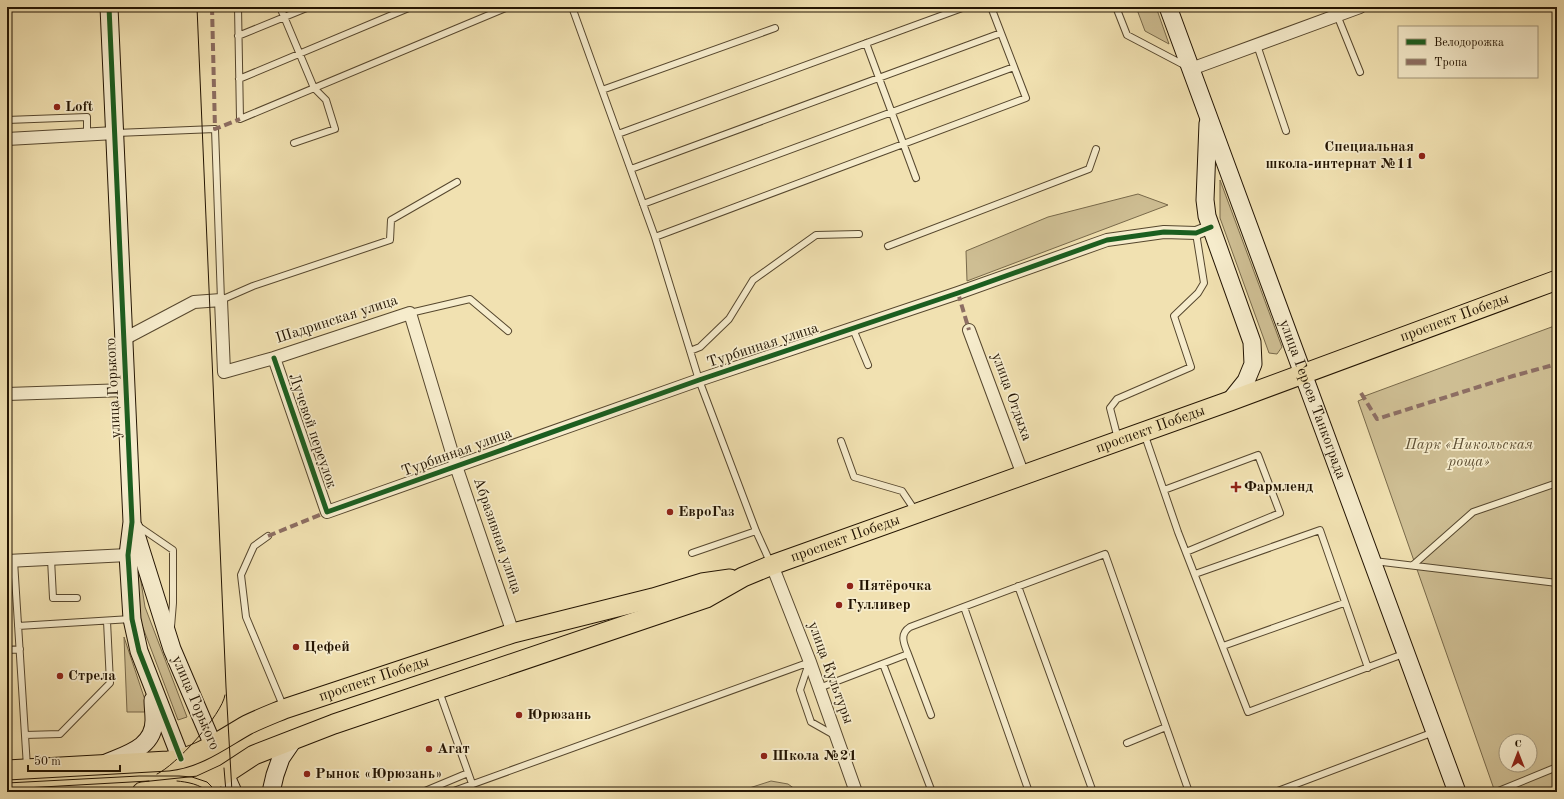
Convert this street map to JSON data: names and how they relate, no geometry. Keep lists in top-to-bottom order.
{
  "streets": {
    "main road": ["проспект Победы", "улица Горького", "улица Героев Танкограда"],
    "street": [
      "Шадринская улица",
      "Турбинная улица",
      "улица Отдыха",
      "Лучевой переулок",
      "Абразивная улица",
      "улица Культуры"
    ]
  },
  "crossings": [
    ["проспект Победы", "улица Горького"],
    ["проспект Победы", "улица Отдыха"],
    ["проспект Победы", "улица Героев Танкограда"],
    ["проспект Победы", "Абразивная улица"],
    ["проспект Победы", "улица Культуры"],
    ["Шадринская улица", "Лучевой переулок"],
    ["Шадринская улица", "Абразивная улица"],
    ["Турбинная улица", "Лучевой переулок"],
    ["Турбинная улица", "Абразивная улица"]
  ],
  "parks": ["Парк «Никольская роща»"],
  "places": {
    "other": [
      "Loft",
      "Специальная школа-интернат №11",
      "ЕвроГаз",
      "Пятёрочка",
      "Гулливер",
      "Цефей",
      "Стрела",
      "Юрюзань",
      "Агат",
      "Школа №21",
      "Рынок «Юрюзань»"
    ],
    "health": ["Фармленд"]
  },
  "legend": ["Велодорожка", "Тропа"],
  "scale_bar": "50 m",
  "north": "top"
}
